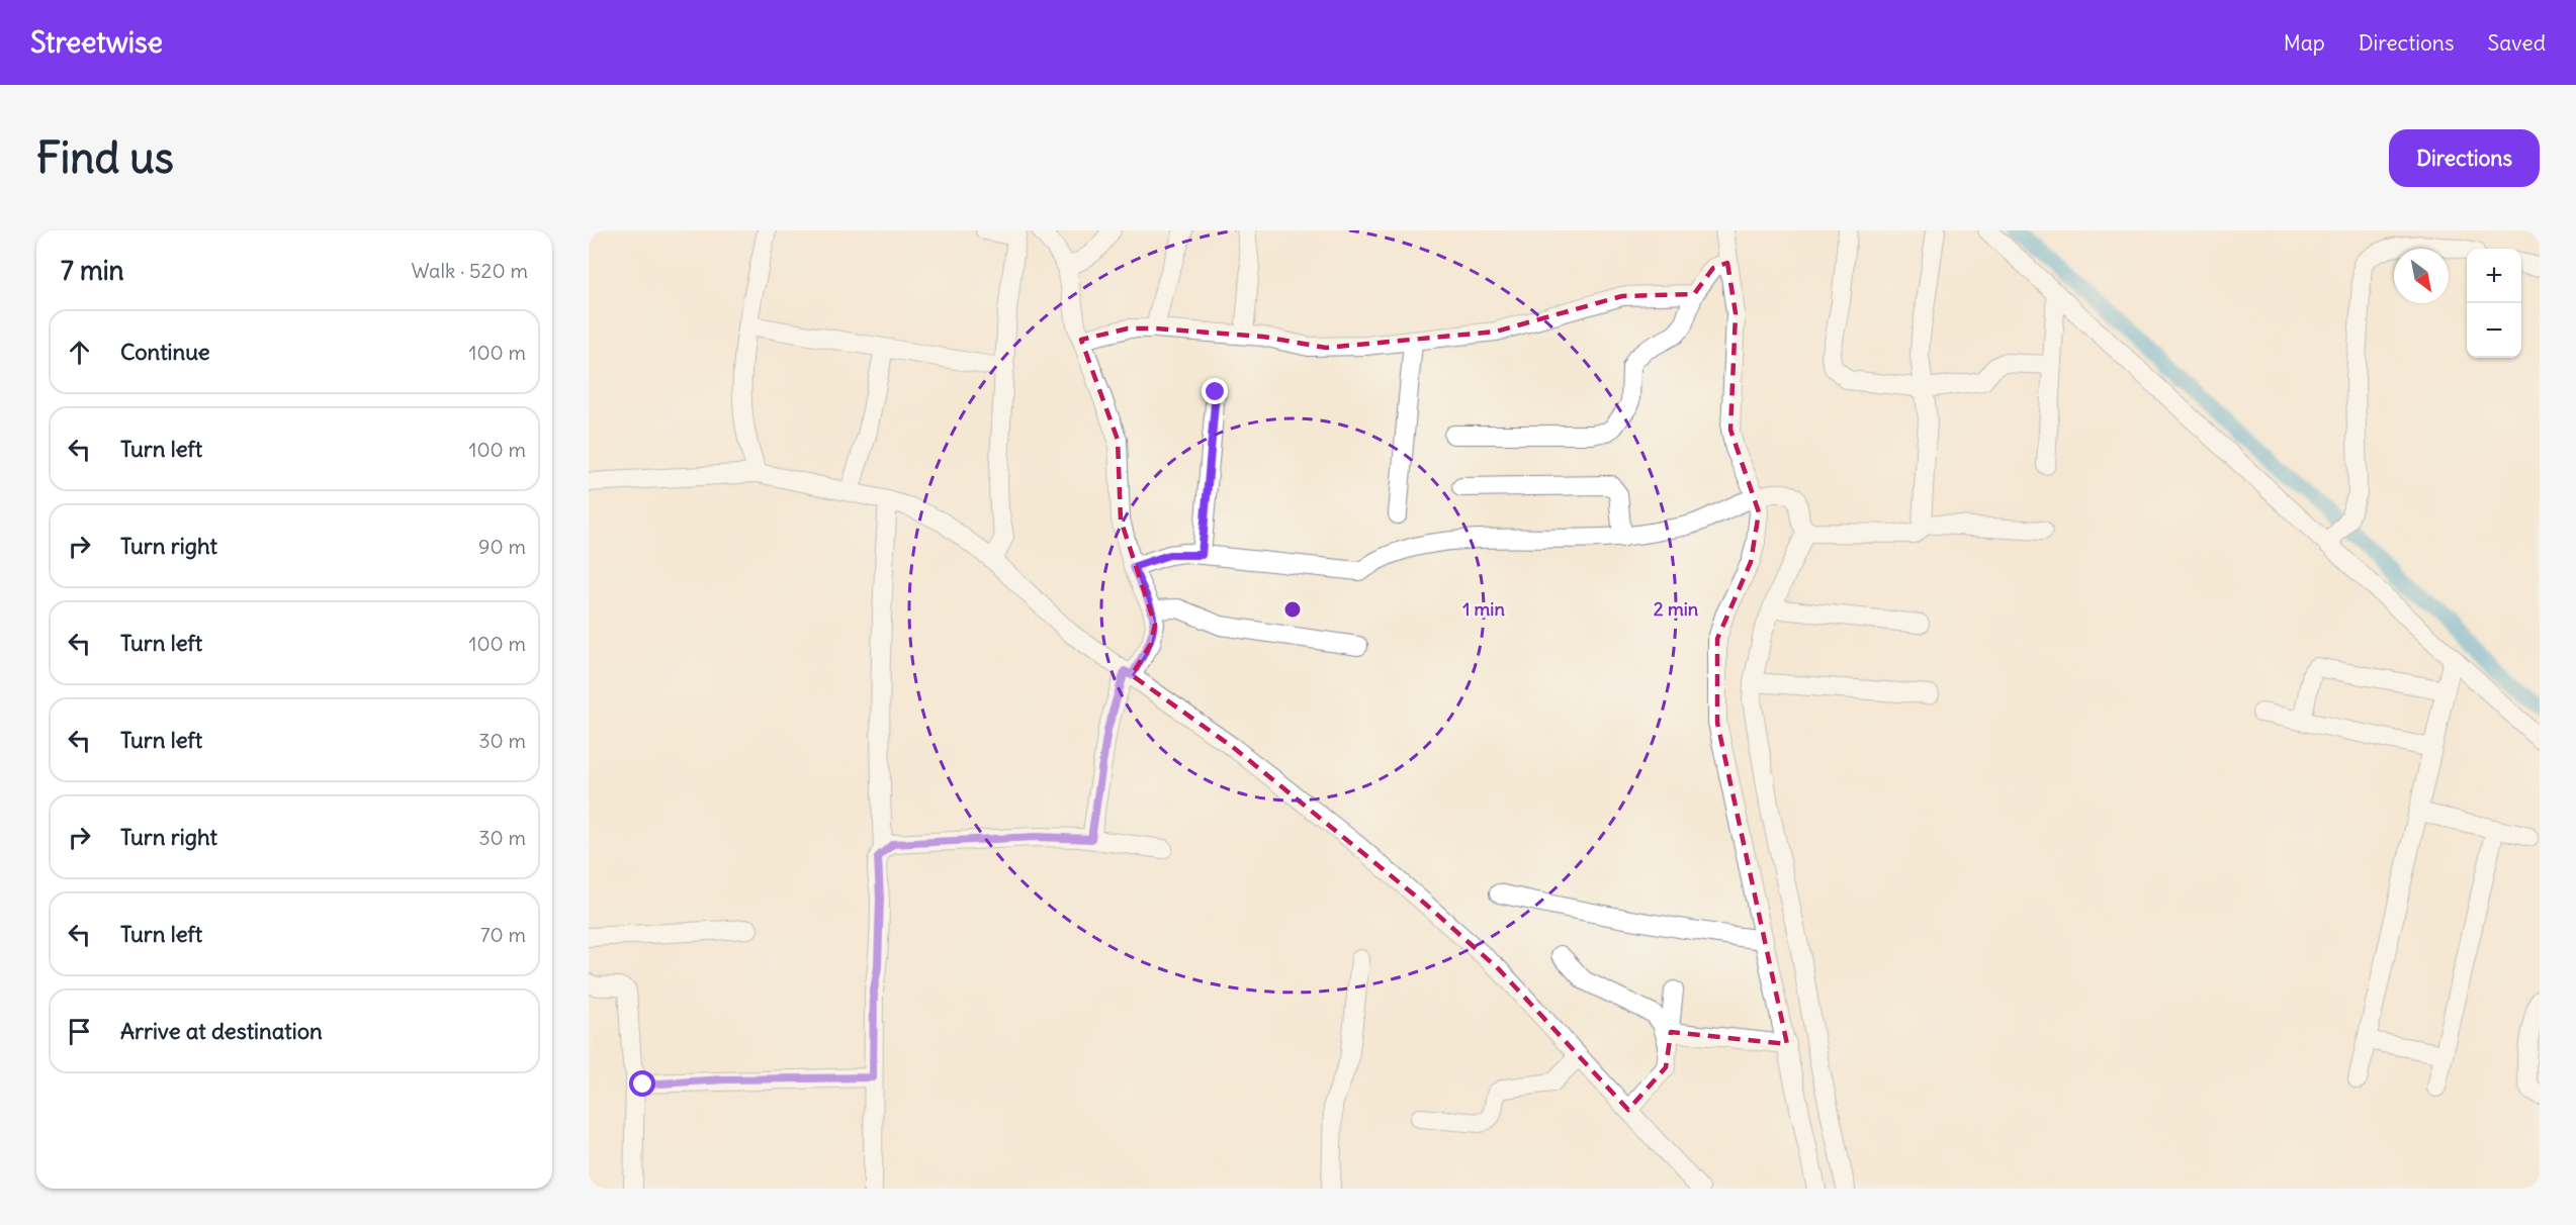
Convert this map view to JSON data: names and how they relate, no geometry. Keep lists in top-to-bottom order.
{
  "north": "bottom right",
  "page": {
    "header": "Streetwise",
    "nav": ["Map", "Directions", "Saved"],
    "buttons": "Directions",
    "title": "Find us",
    "heading": ["7 min", "Walk · 520 m"],
    "map_buttons": ["+", "−"],
    "list": [
      ["Continue", "100 m"],
      ["Turn left", "100 m"],
      ["Turn right", "90 m"],
      ["Turn left", "100 m"],
      ["Turn left", "30 m"],
      ["Turn right", "30 m"],
      ["Turn left", "70 m"],
      "Arrive at destination"
    ]
  },
  "rings": ["1 min", "2 min"]
}
